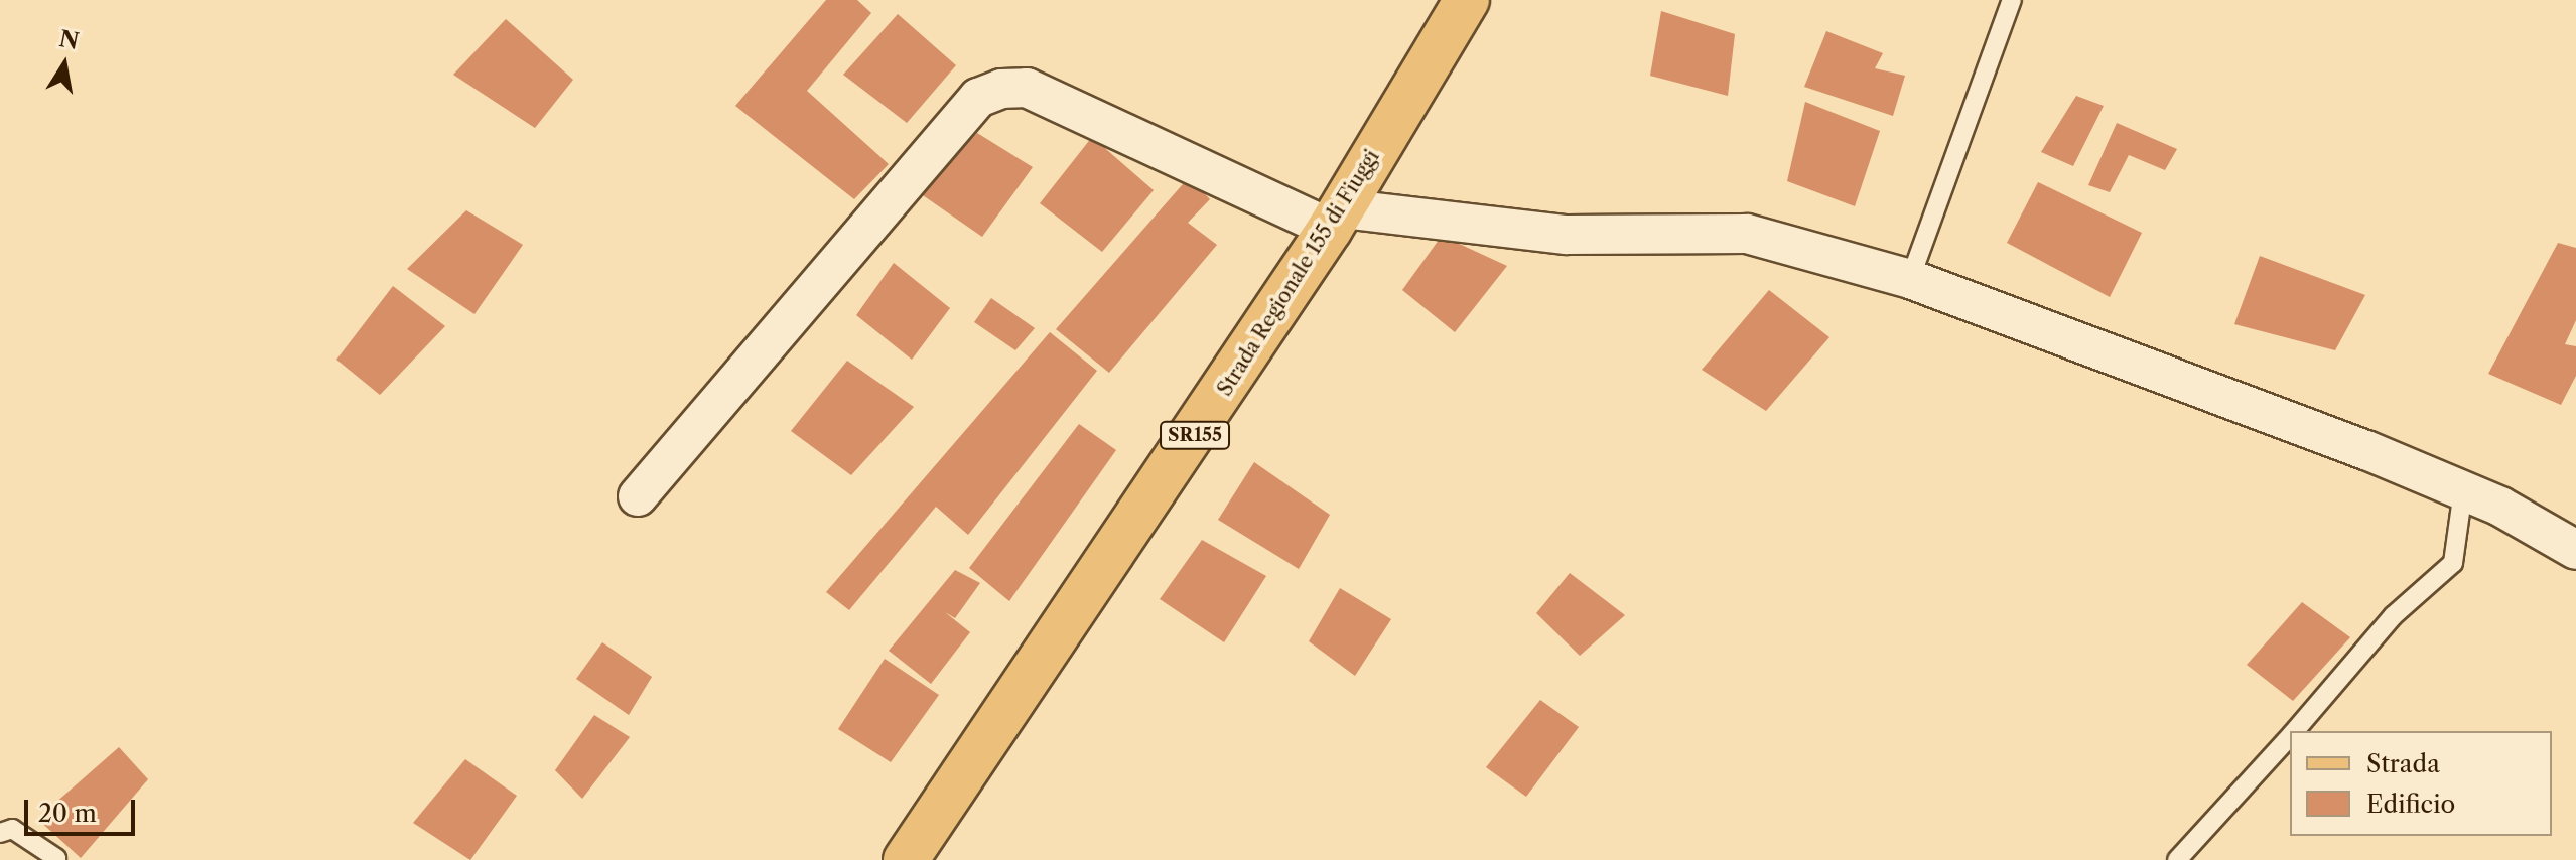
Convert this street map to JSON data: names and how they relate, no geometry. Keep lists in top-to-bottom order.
{
  "streets": {
    "main road": ["Strada Regionale 155 di Fiuggi", "SR155"]
  },
  "legend": ["Strada", "Edificio"],
  "scale_bar": "20 m",
  "north": "top"
}
